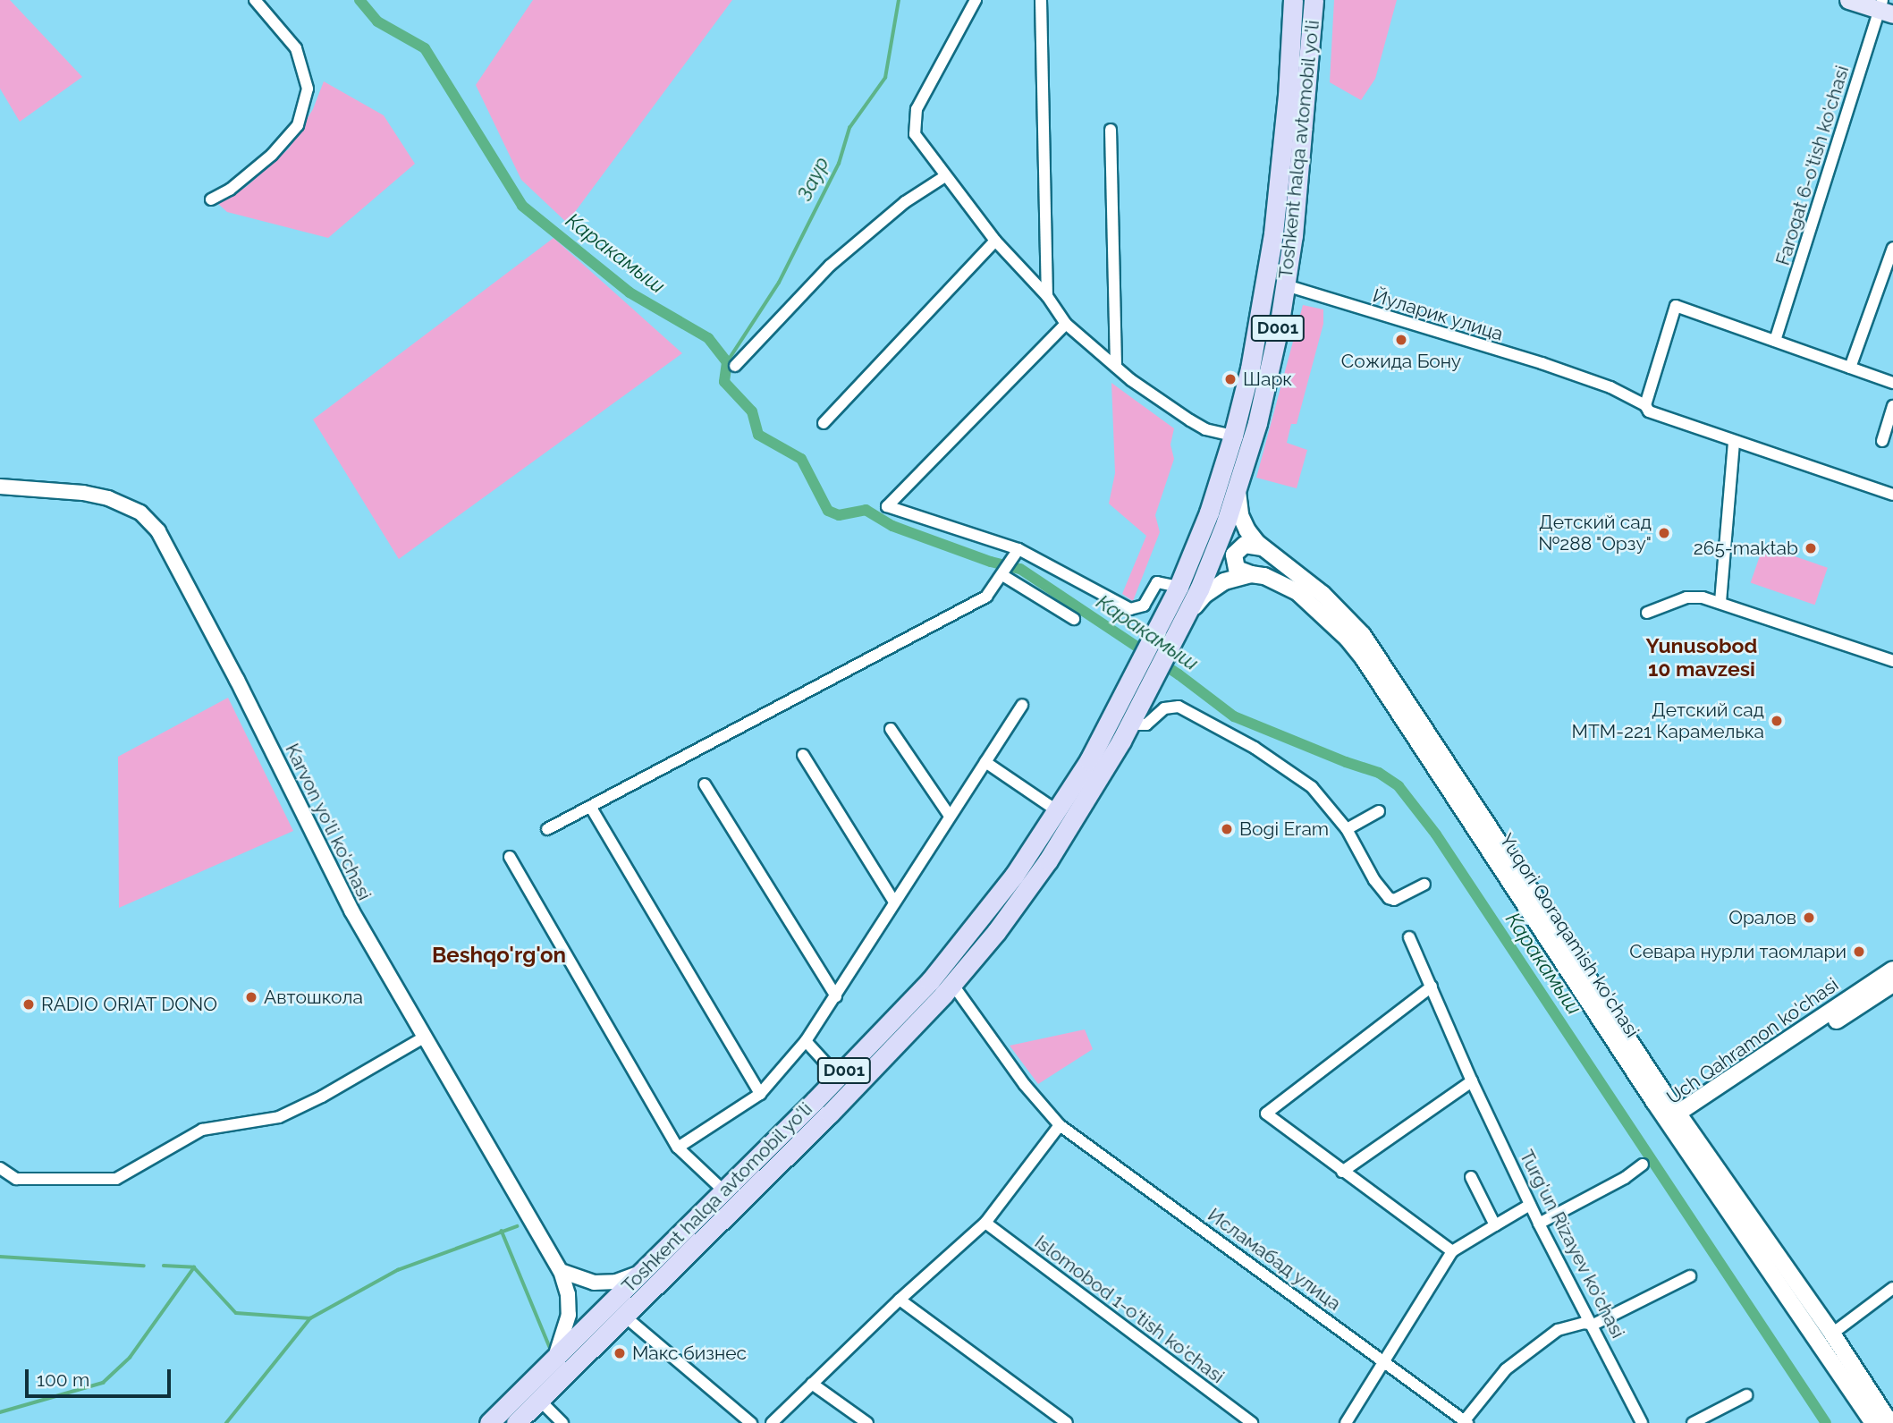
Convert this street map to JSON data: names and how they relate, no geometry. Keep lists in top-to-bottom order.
{
  "streets": {
    "highway": ["Toshkent halqa avtomobil yo'li", "D001"],
    "main road": ["Yuqori Qoraqamish ko'chasi", "Uch Qahramon ko'chasi"],
    "street": [
      "Farogat 6-o'tish ko'chasi",
      "Йуларик улица",
      "Karvon yo‘li ko'chasi",
      "Turg'un Rizayev ko'chasi",
      "Исламабад улица",
      "Islomobod 1-o'tish ko'chasi"
    ]
  },
  "crossings": [
    ["Toshkent halqa avtomobil yo'li", "Йуларик улица"],
    ["Toshkent halqa avtomobil yo'li", "Karvon yo‘li ko'chasi"],
    ["Toshkent halqa avtomobil yo'li", "Yuqori Qoraqamish ko'chasi"],
    ["Toshkent halqa avtomobil yo'li", "Исламабад улица"],
    ["Yuqori Qoraqamish ko'chasi", "Uch Qahramon ko'chasi"]
  ],
  "districts": ["Yunusobod 10 mavzesi", "Beshqo'rg'on"],
  "water": ["Заур", "Каракамыш"],
  "places": [
    "Сожида Бону",
    "Шарк",
    "Детский сад №288 \"Орзу\"",
    "265-maktab",
    "Детский сад МТМ-221 Карамелька",
    "Bogi Eram",
    "Оралов",
    "Севара нурли таомлари",
    "Автошкола",
    "RADIO ORIAT DONO",
    "Макс бизнес"
  ],
  "scale_bar": "100 m"
}
